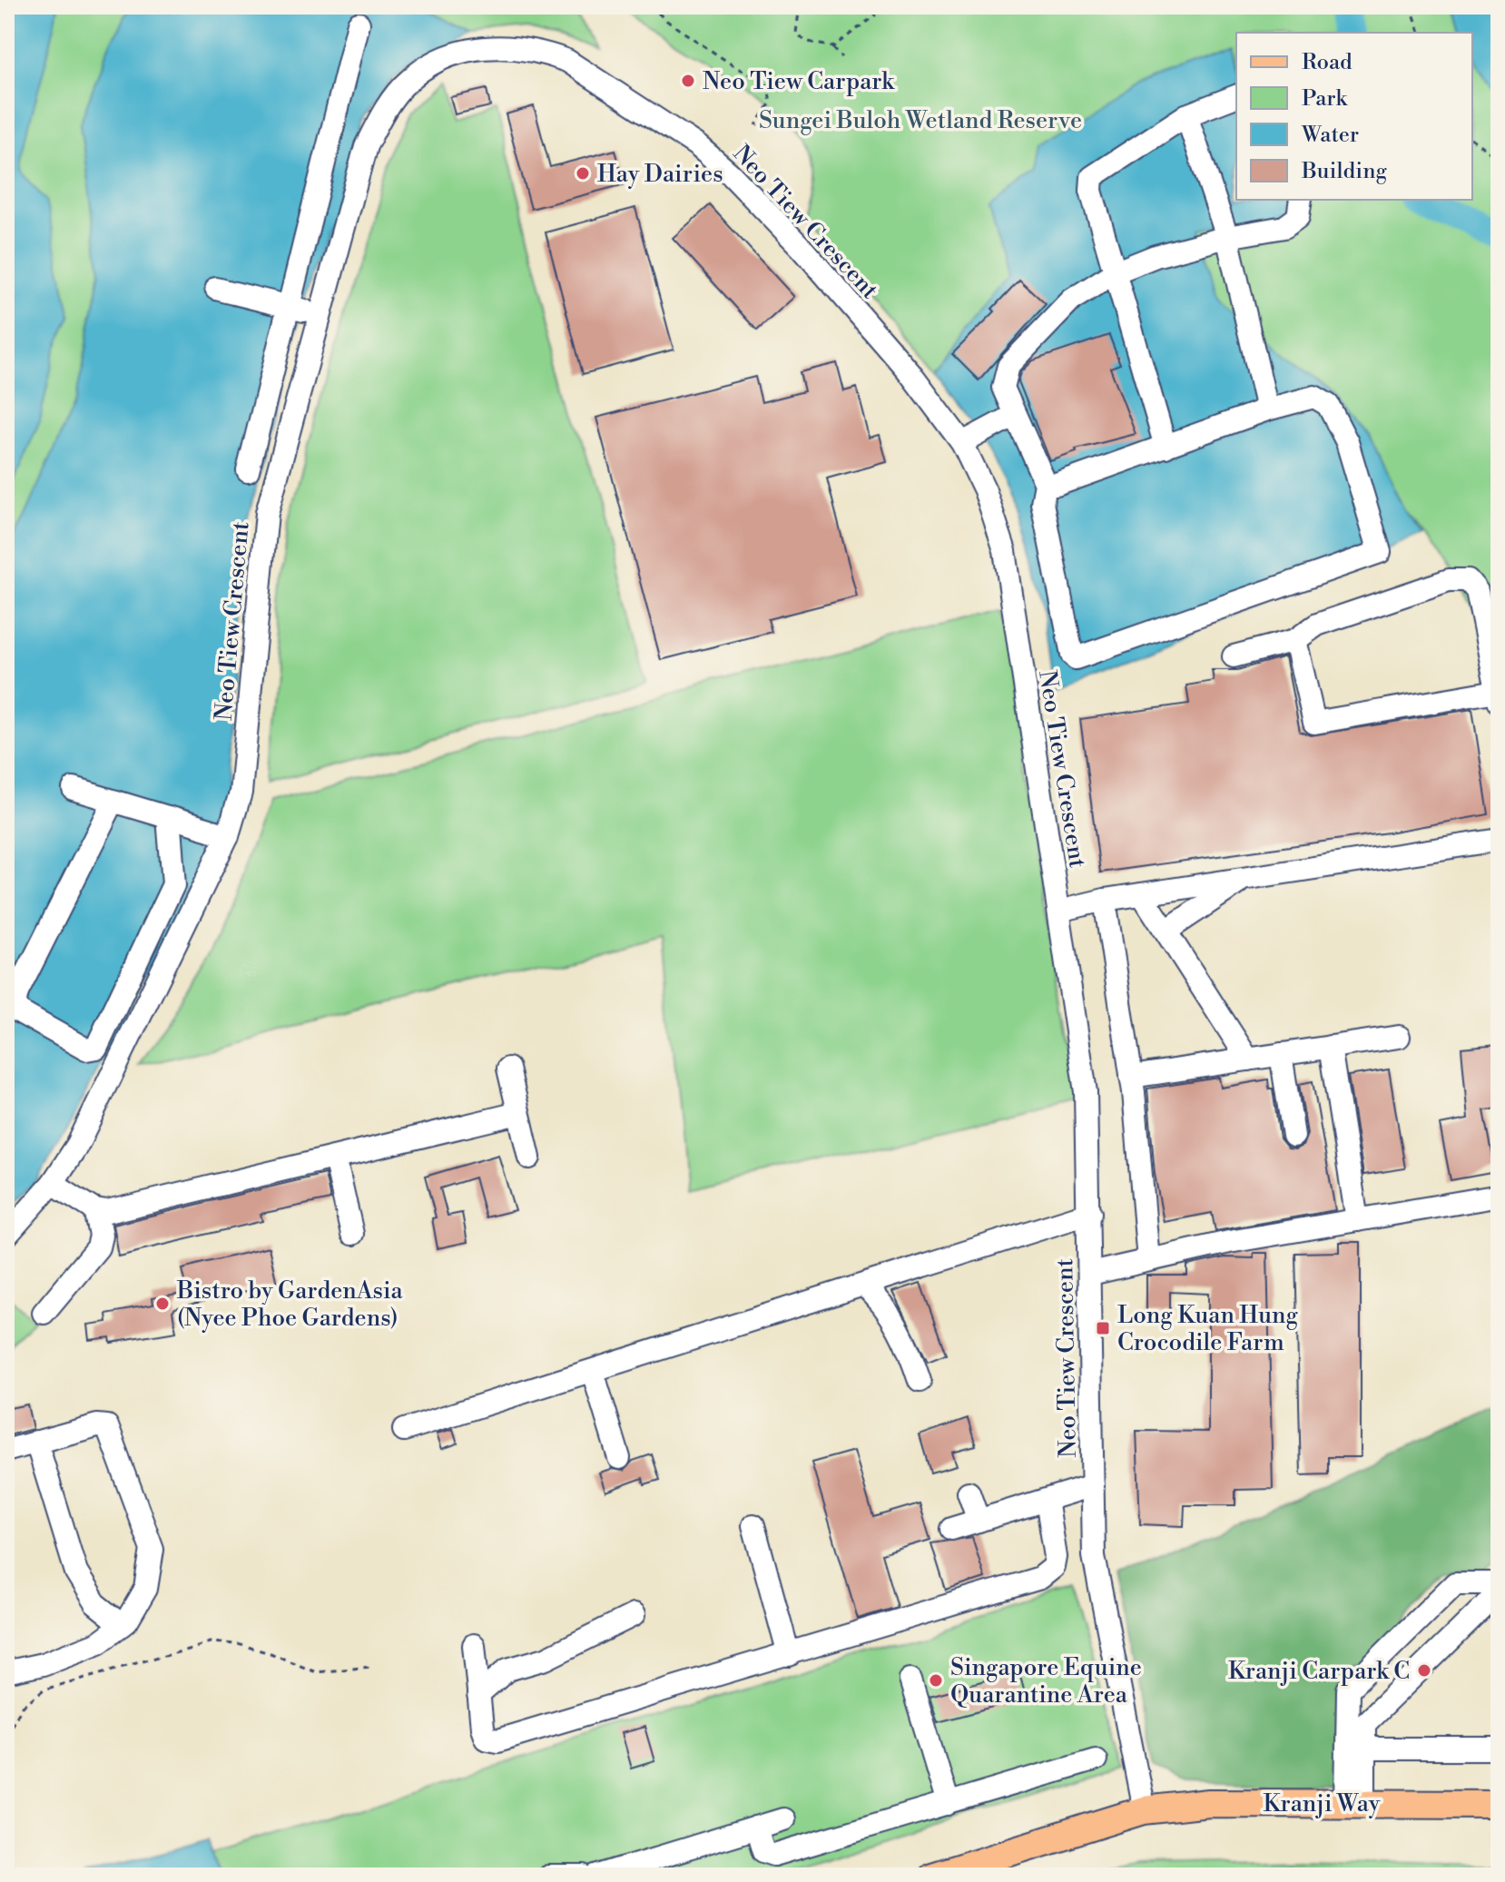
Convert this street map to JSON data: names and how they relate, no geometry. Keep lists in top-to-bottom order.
{
  "streets": {
    "main road": ["Kranji Way"],
    "street": ["Neo Tiew Crescent"]
  },
  "crossings": [
    ["Neo Tiew Crescent", "Kranji Way"]
  ],
  "parks": ["Sungei Buloh Wetland Reserve"],
  "places": {
    "other": [
      "Neo Tiew Carpark",
      "Hay Dairies",
      "Bistro by GardenAsia (Nyee Phoe Gardens)",
      "Kranji Carpark C",
      "Singapore Equine Quarantine Area"
    ],
    "transit": ["Long Kuan Hung Crocodile Farm"]
  },
  "legend": [
    "Road",
    "Park",
    "Water",
    "Building"
  ]
}
